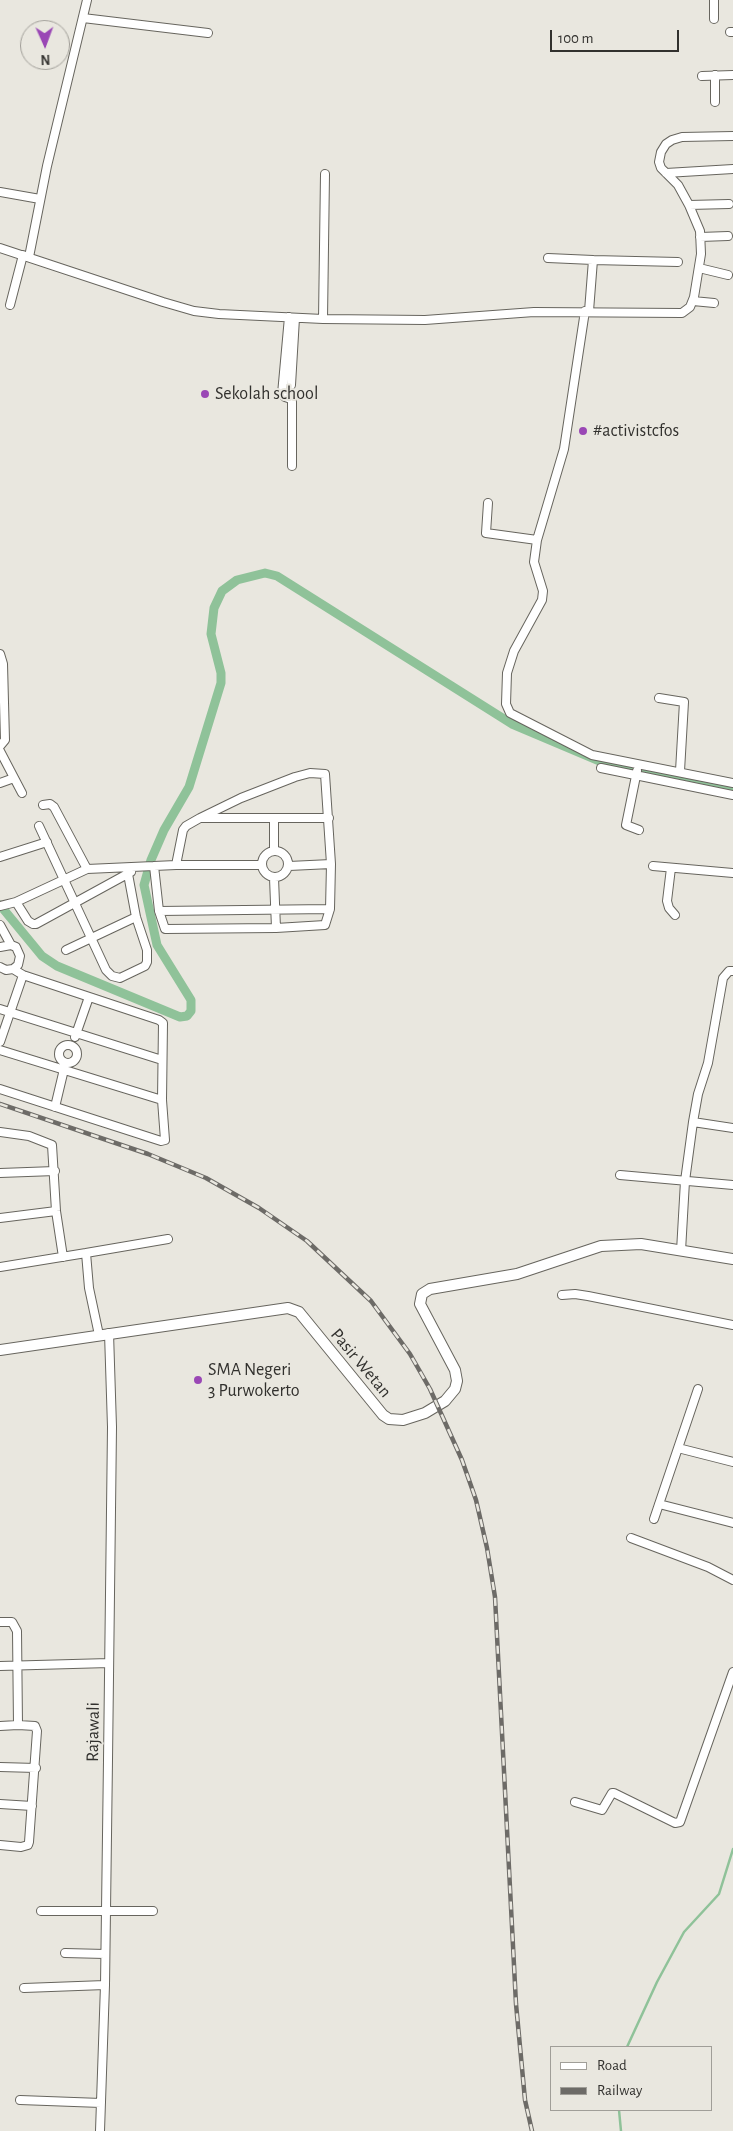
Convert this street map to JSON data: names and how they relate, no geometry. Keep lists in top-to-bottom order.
{
  "streets": {
    "street": ["Pasir Wetan", "Rajawali"]
  },
  "crossings": [
    ["Pasir Wetan", "Rajawali"]
  ],
  "places": ["Sekolah school", "#activistcfos", "SMA Negeri 3 Purwokerto"],
  "legend": ["Road", "Railway"],
  "scale_bar": "100 m",
  "north": "bottom"
}
